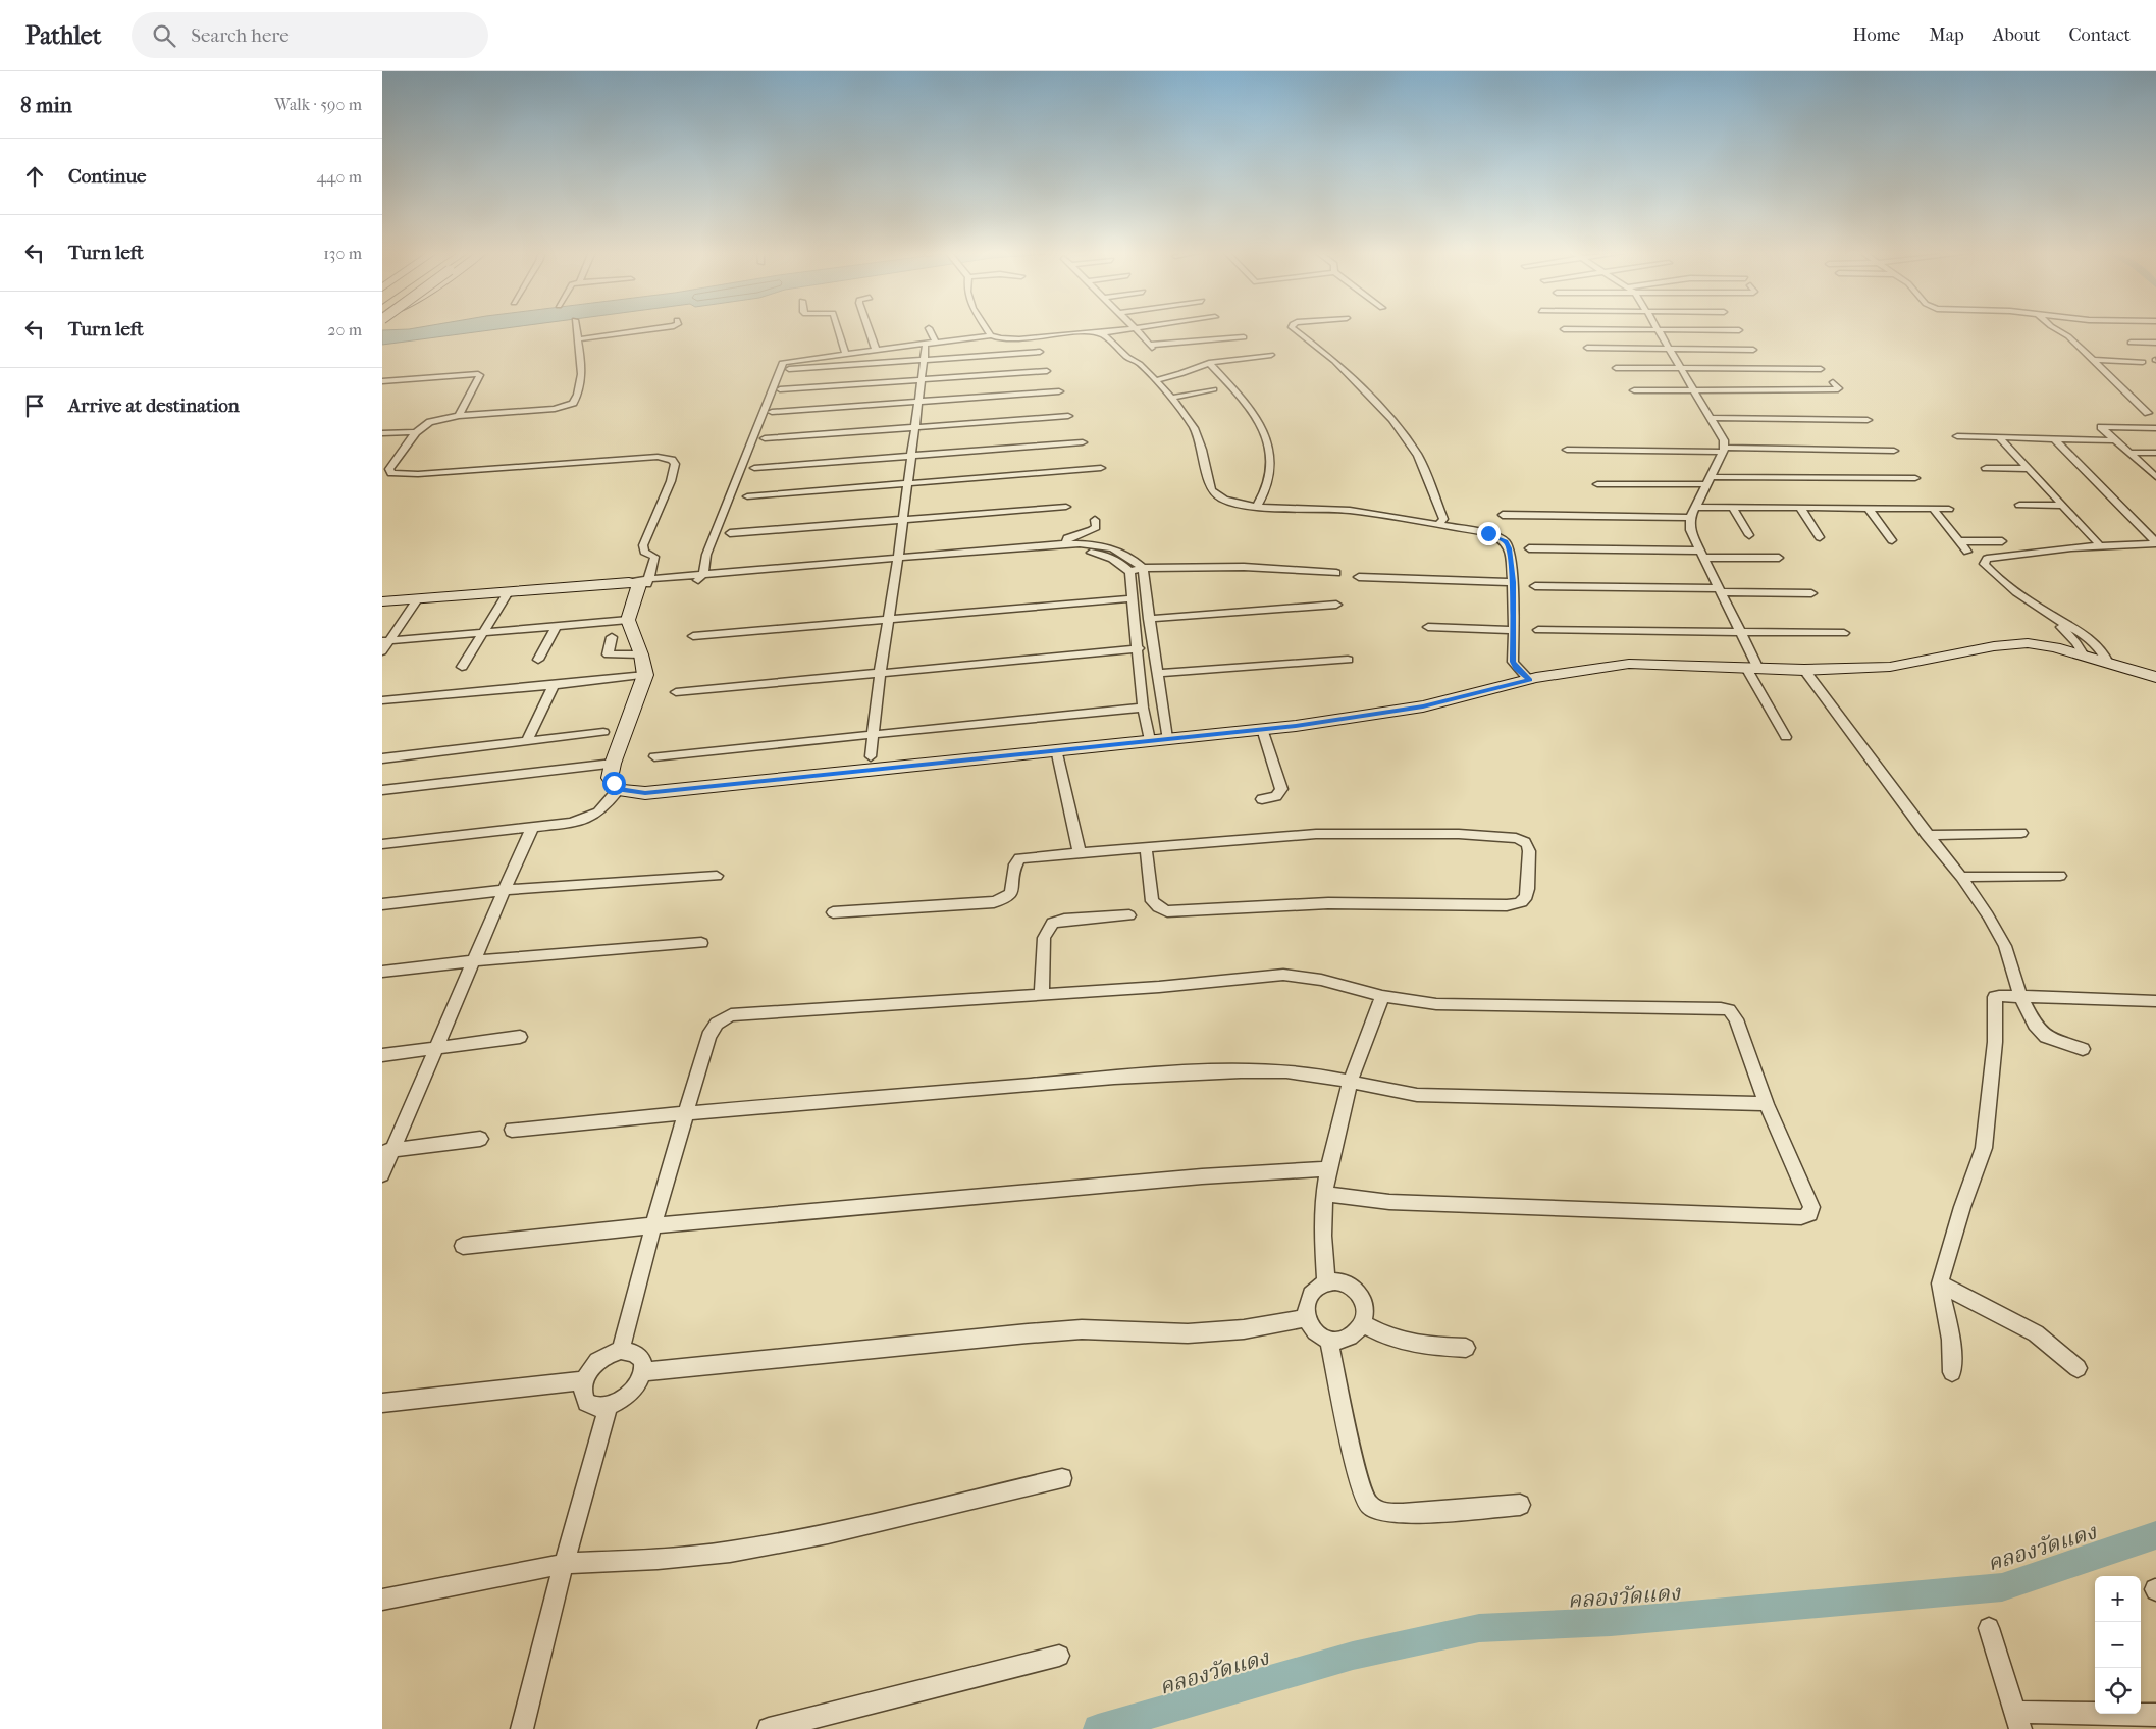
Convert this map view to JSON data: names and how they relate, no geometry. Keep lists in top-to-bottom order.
{
  "water": ["คลองวัดแดง"],
  "page": {
    "header": "Pathlet",
    "search": "Search here",
    "nav": [
      "Home",
      "Map",
      "About",
      "Contact"
    ],
    "heading": ["8 min", "Walk · 590 m"],
    "list": [
      ["Continue", "440 m"],
      ["Turn left", "130 m"],
      ["Turn left", "20 m"],
      "Arrive at destination"
    ],
    "map_buttons": ["+", "−"]
  }
}
